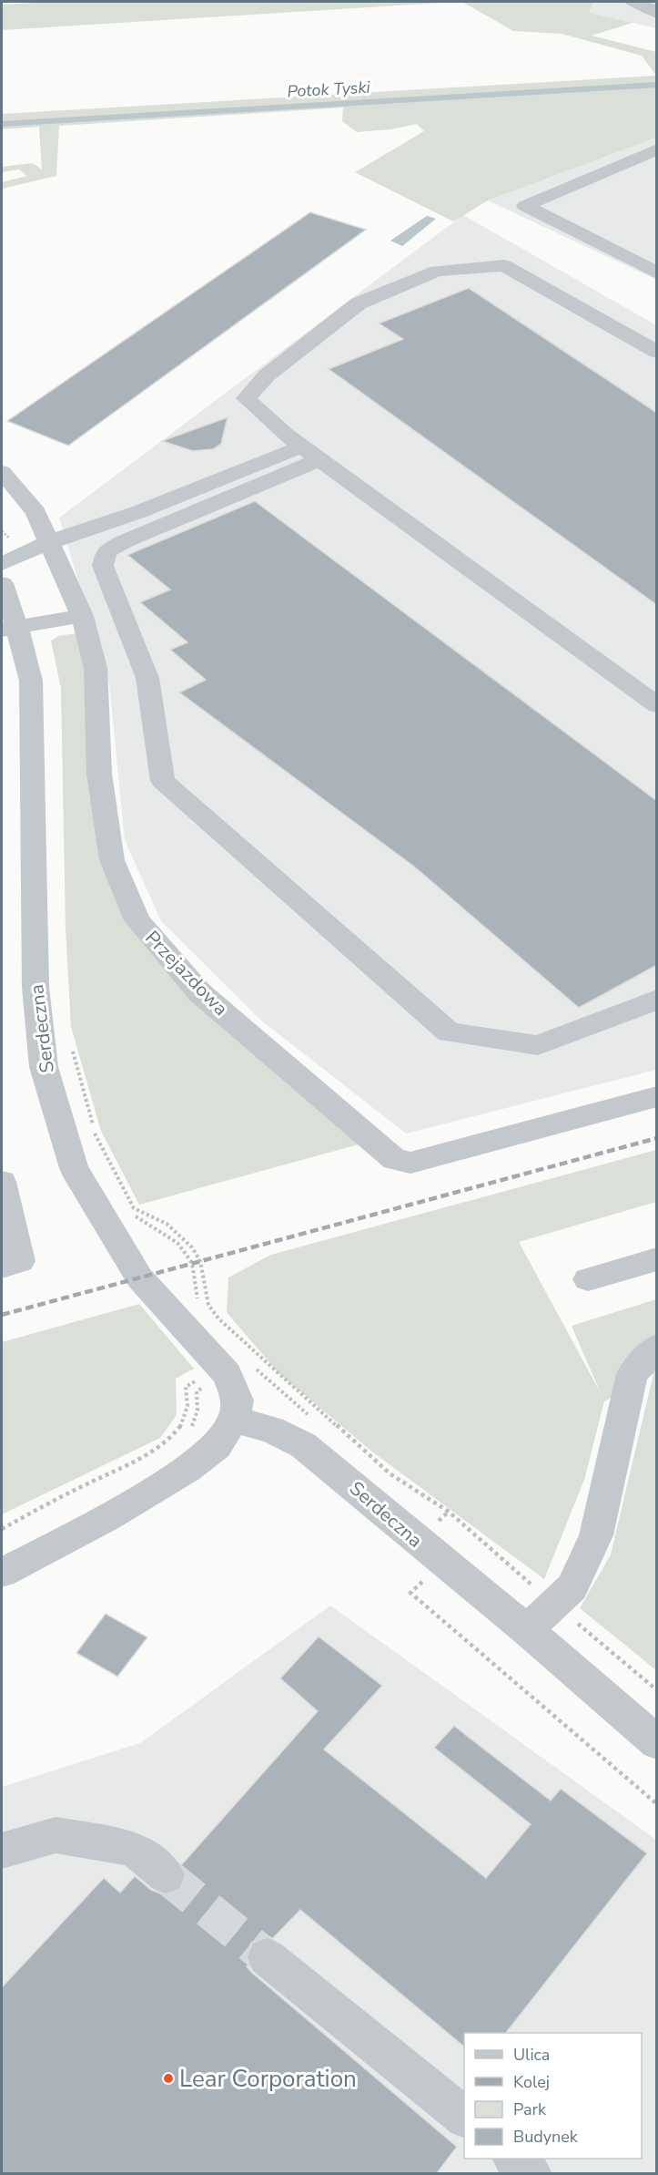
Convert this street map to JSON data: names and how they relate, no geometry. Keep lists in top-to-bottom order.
{
  "streets": {
    "street": ["Przejazdowa", "Serdeczna"]
  },
  "water": ["Potok Tyski"],
  "places": ["Lear Corporation"],
  "legend": [
    "Ulica",
    "Kolej",
    "Park",
    "Budynek"
  ]
}
